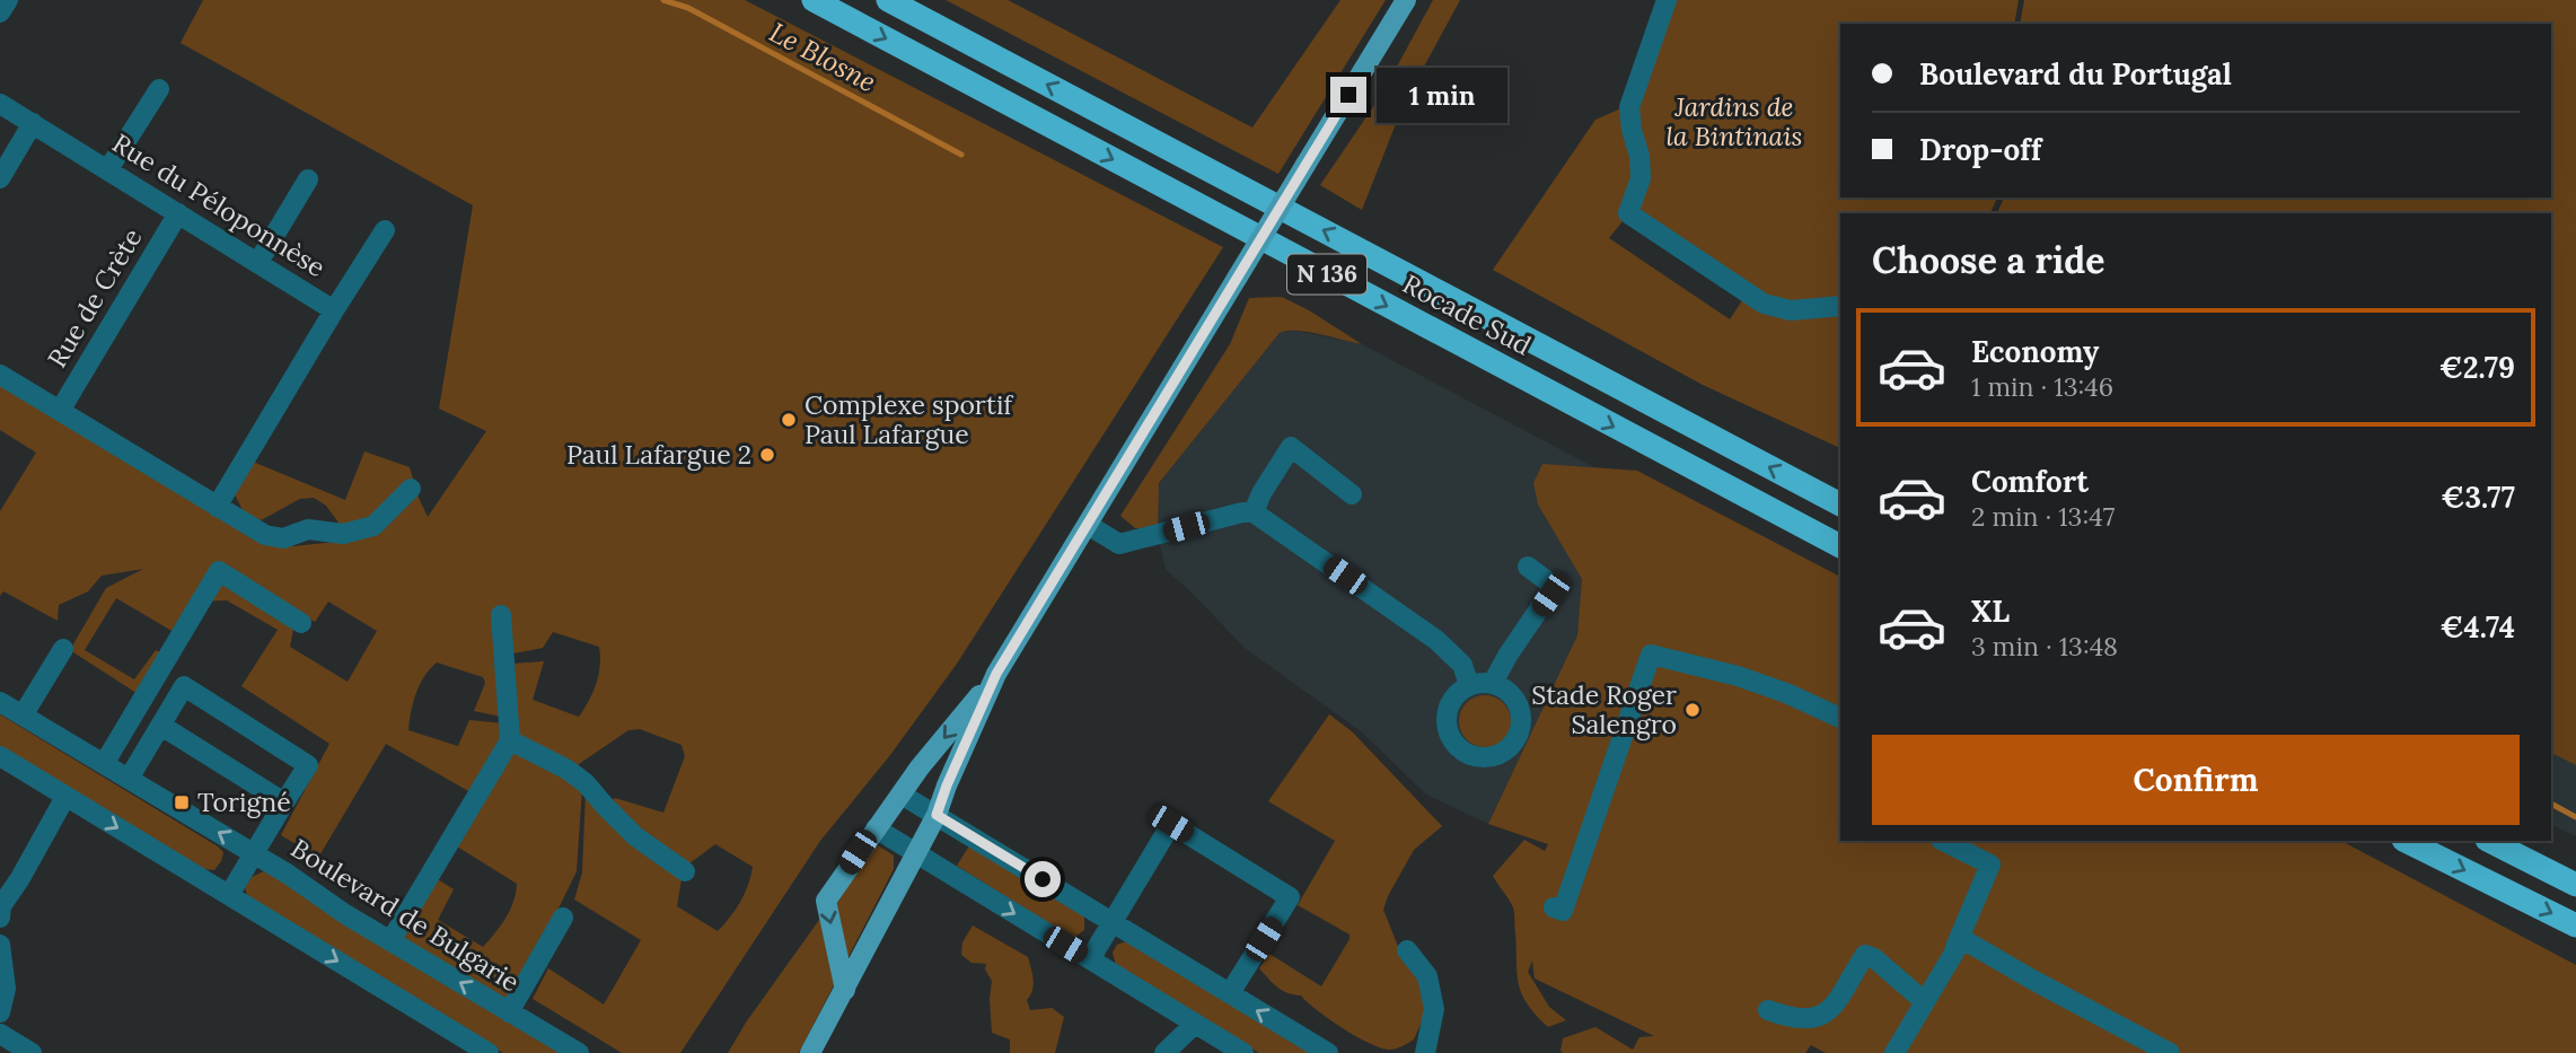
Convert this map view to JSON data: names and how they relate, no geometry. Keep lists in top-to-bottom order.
{
  "streets": {
    "highway": ["N 136", "Rocade Sud"],
    "street": ["Rue du Péloponnèse", "Rue de Crète", "Boulevard de Bulgarie"]
  },
  "crossings": [
    ["Rue du Péloponnèse", "Rue de Crète"]
  ],
  "water": ["Le Blosne"],
  "parks": ["Jardins de la Bintinais"],
  "places": {
    "other": ["Complexe sportif Paul Lafargue", "Paul Lafargue 2", "Stade Roger Salengro"],
    "transit": ["Torigné"]
  },
  "page": {
    "banner": ["Boulevard du Portugal", "Drop-off"],
    "bubble": "1 min",
    "heading": "Choose a ride",
    "list": [
      {
        "name": "Economy",
        "note": "1 min · 13:46",
        "value": "€2.79"
      },
      {
        "name": "Comfort",
        "note": "2 min · 13:47",
        "value": "€3.77"
      },
      {
        "name": "XL",
        "note": "3 min · 13:48",
        "value": "€4.74"
      }
    ],
    "buttons": "Confirm"
  }
}
